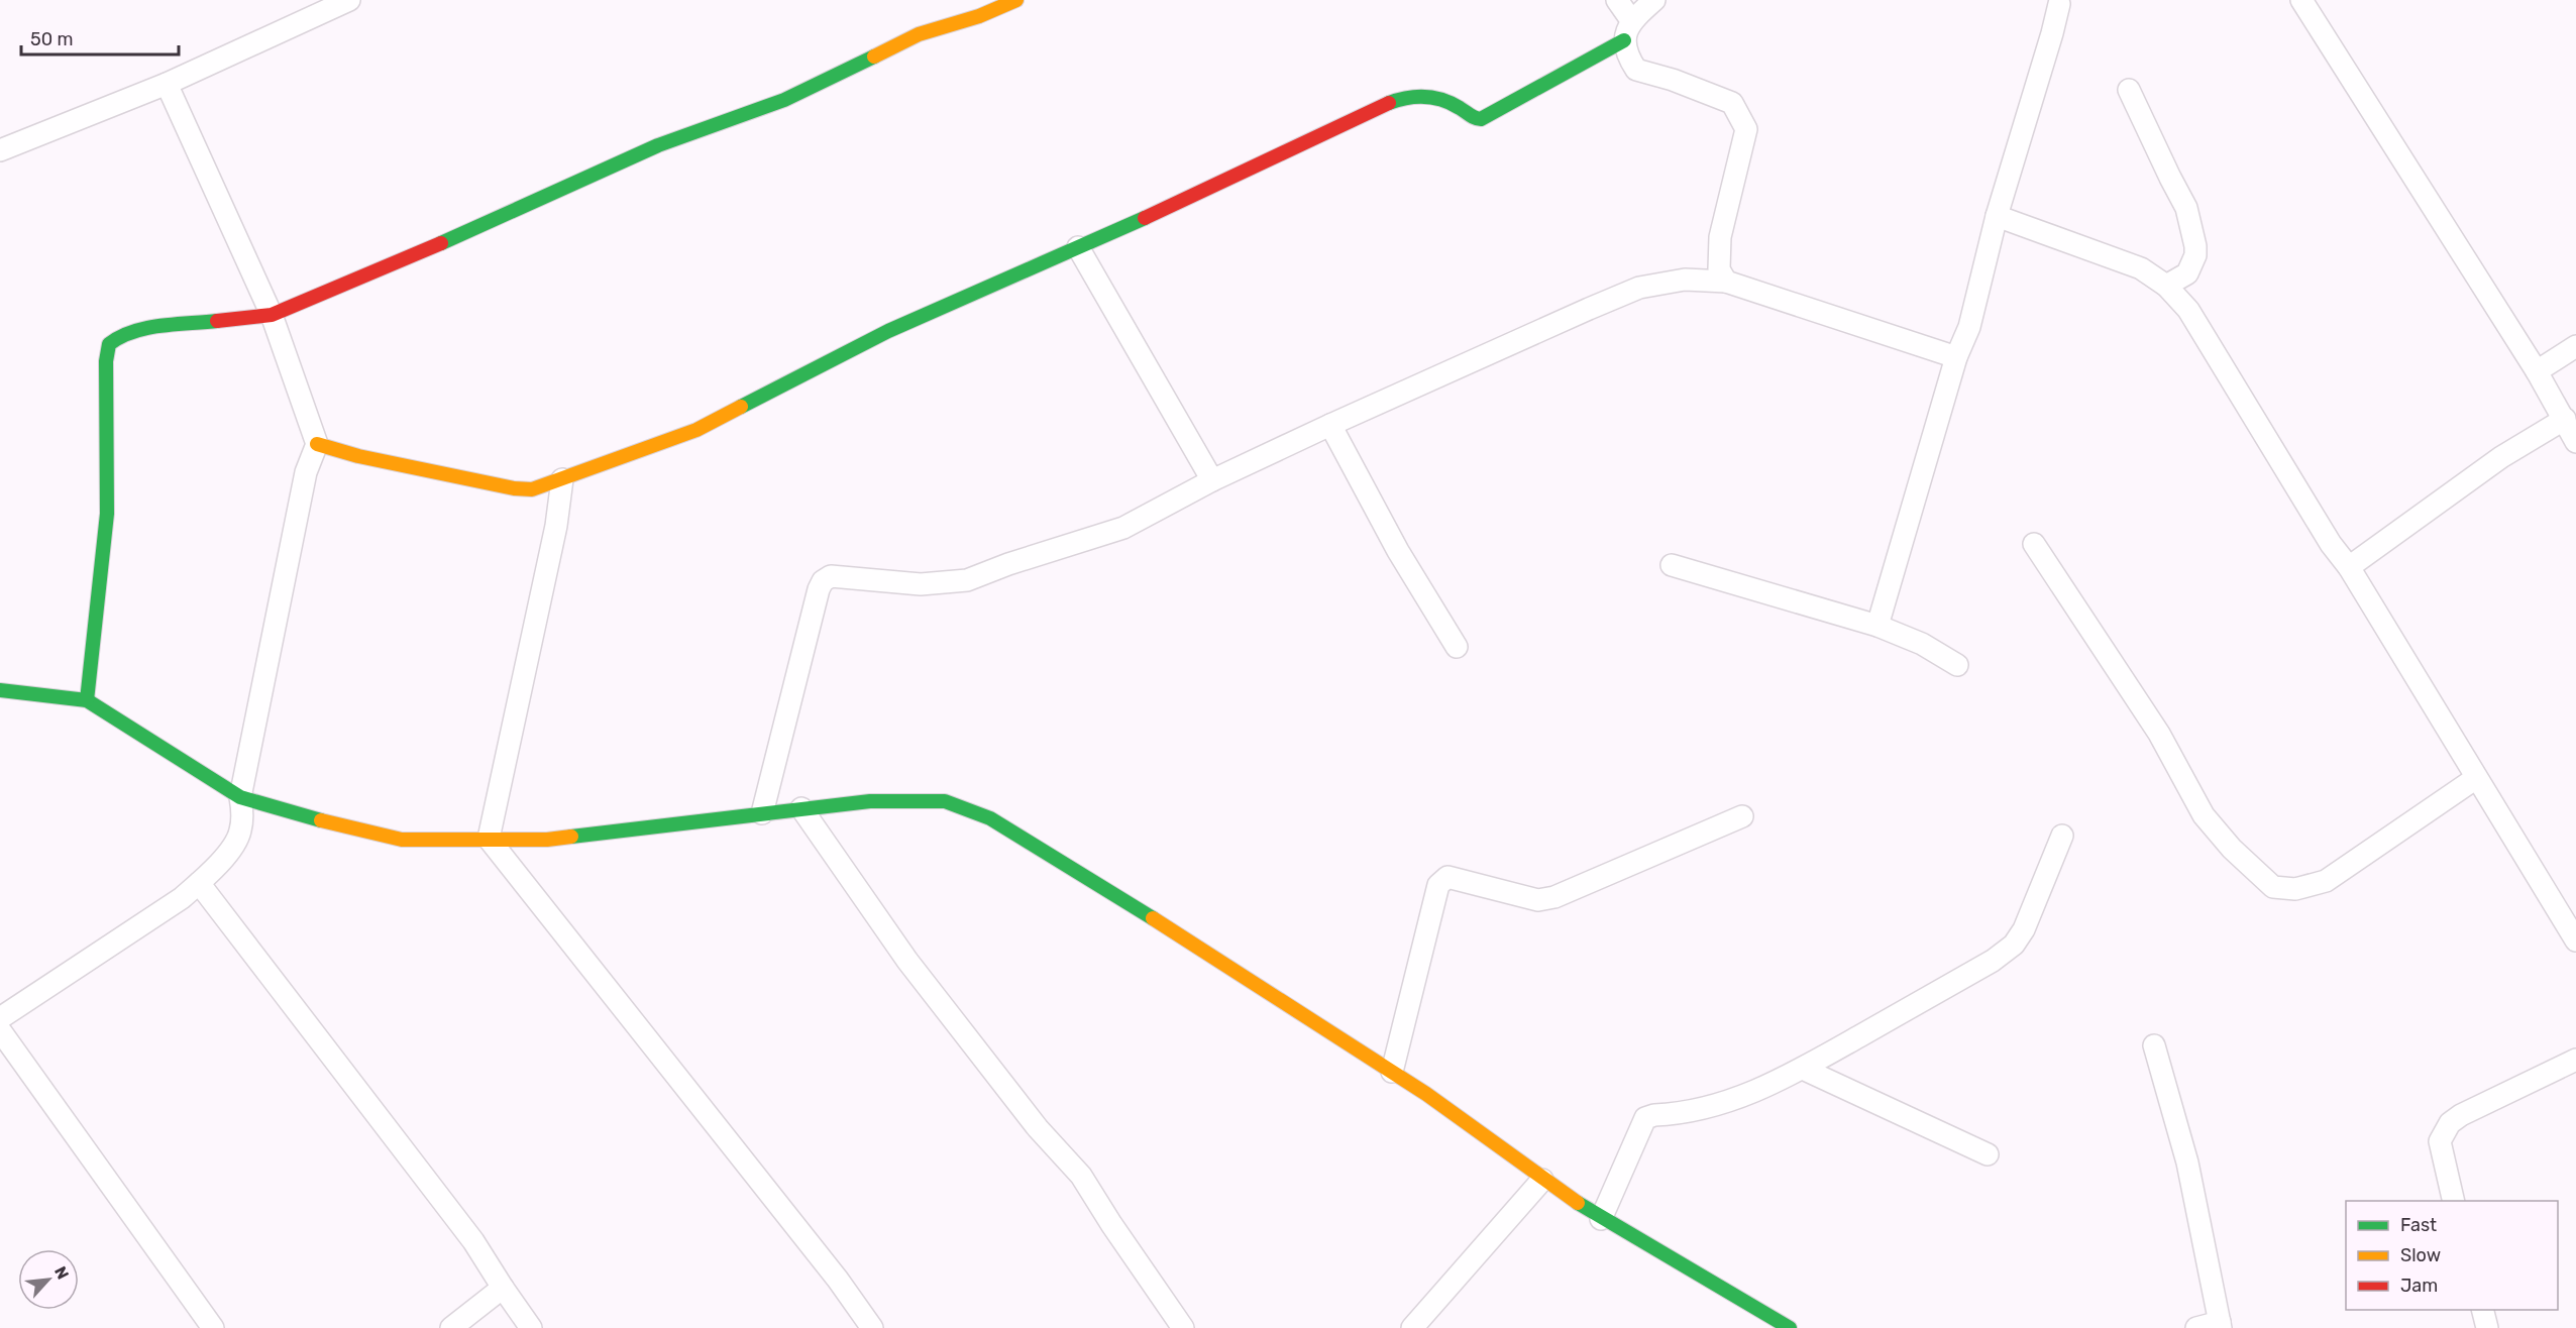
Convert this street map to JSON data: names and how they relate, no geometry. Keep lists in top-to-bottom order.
{
  "legend": ["Fast", "Slow", "Jam"],
  "scale_bar": "50 m",
  "north": "top right"
}
